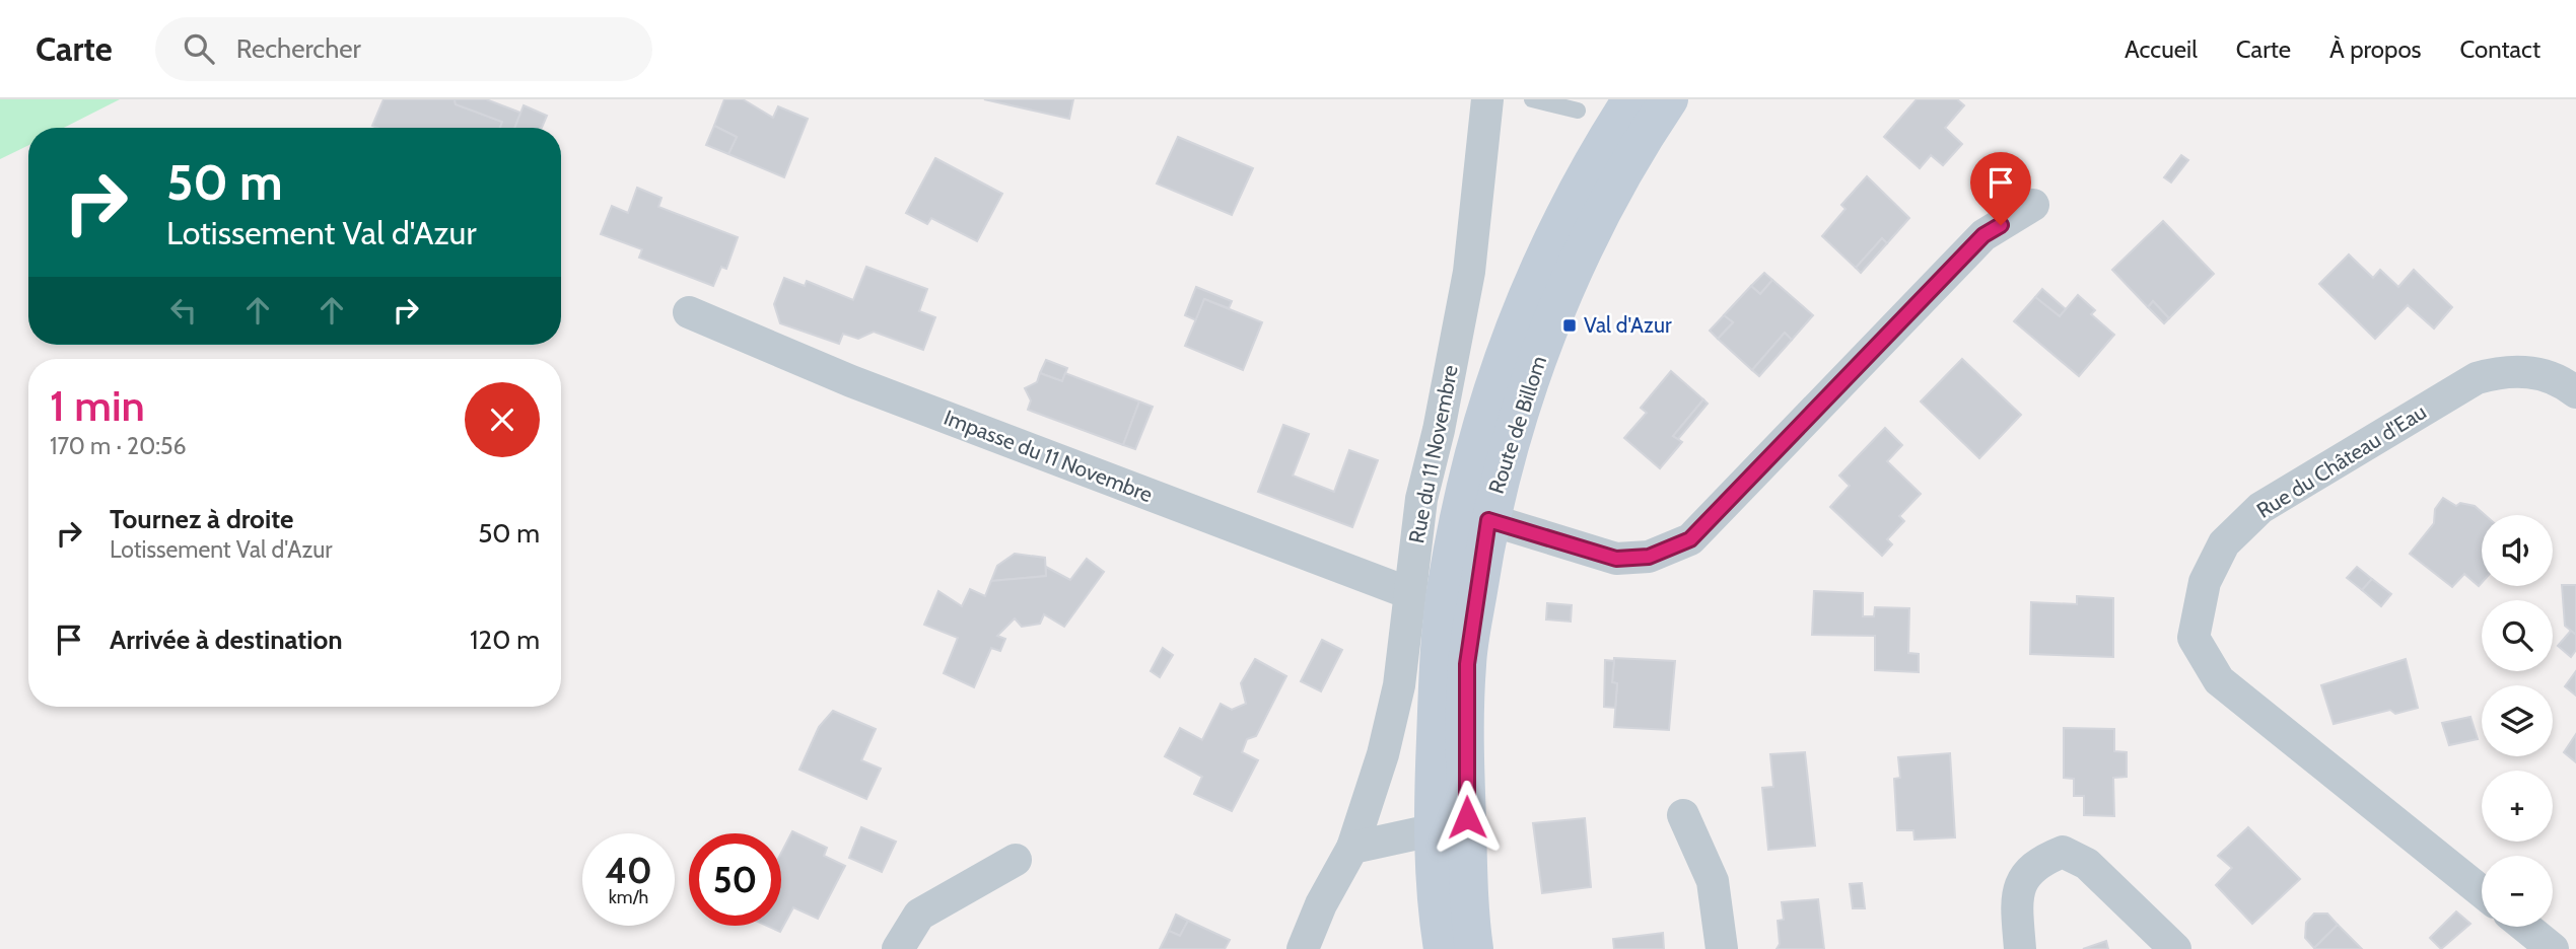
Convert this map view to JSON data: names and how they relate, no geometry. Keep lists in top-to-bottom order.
{
  "streets": {
    "main road": ["Route de Billom"],
    "street": ["Rue du 11 Novembre", "Impasse du 11 Novembre", "Rue du Château d'Eau"]
  },
  "crossings": [
    ["Rue du 11 Novembre", "Impasse du 11 Novembre"]
  ],
  "places": {
    "transit": ["Val d'Azur"]
  },
  "page": {
    "header": "Carte",
    "search": "Rechercher",
    "nav": [
      "Accueil",
      "Carte",
      "À propos",
      "Contact"
    ],
    "turn": ["50 m", "Lotissement Val d'Azur"],
    "heading": ["1 min", "170 m · 20:56"],
    "list": [
      {
        "name": "Tournez à droite",
        "note": "Lotissement Val d'Azur",
        "value": "50 m"
      },
      {
        "name": "Arrivée à destination",
        "value": "120 m"
      }
    ],
    "map_buttons": ["+", "−"],
    "speed": "40 km/h",
    "limit": "50"
  }
}
